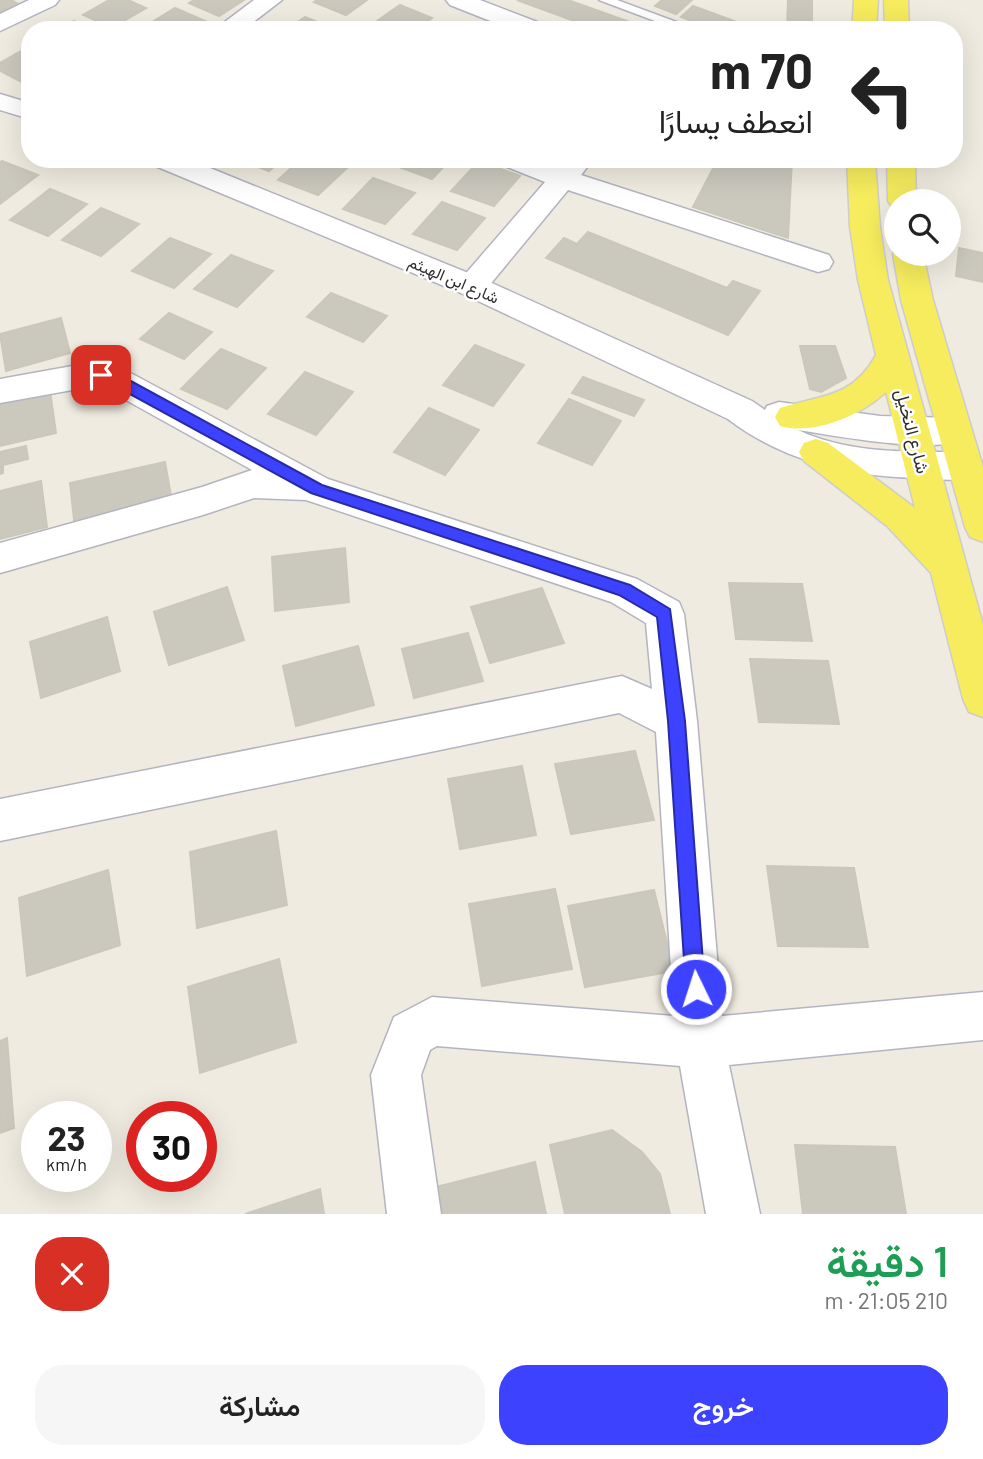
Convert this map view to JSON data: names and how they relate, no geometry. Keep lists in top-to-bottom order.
{
  "streets": {
    "main road": ["شارع النخيل"],
    "street": ["شارع ابن الهيثم"]
  },
  "page": {
    "turn": ["70 m", "انعطف يسارًا"],
    "speed": "23 km/h",
    "limit": "30",
    "heading": ["1 دقيقة", "210 m · 21:05"],
    "buttons": ["خروج", "مشاركة"]
  }
}
